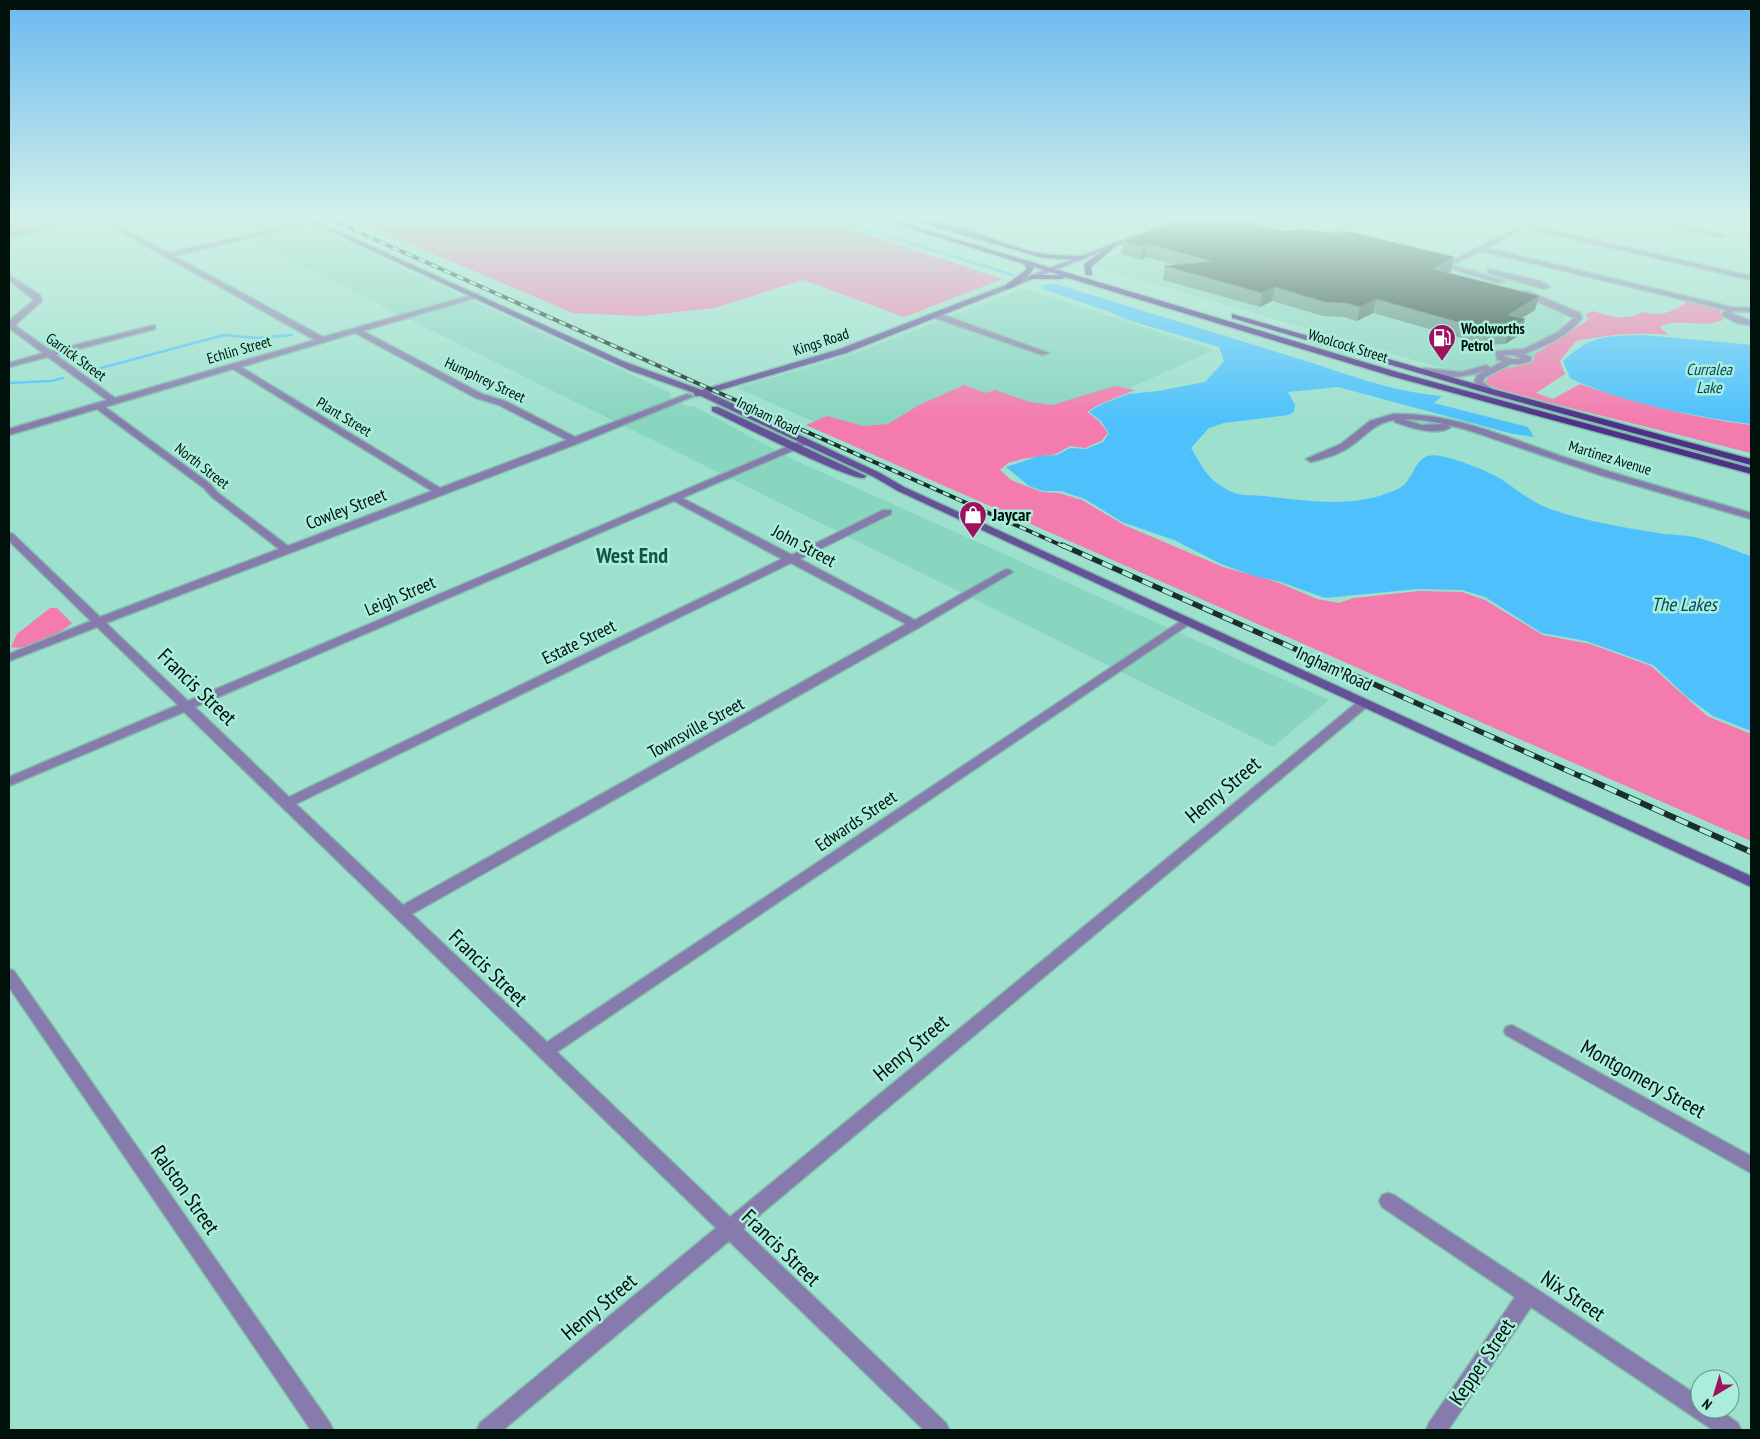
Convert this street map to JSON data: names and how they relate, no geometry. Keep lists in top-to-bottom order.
{
  "streets": {
    "main road": ["Kings Road", "Woolcock Street", "Ingham Road"],
    "street": [
      "Echlin Street",
      "Garrick Street",
      "Humphrey Street",
      "Plant Street",
      "Martinez Avenue",
      "North Street",
      "Cowley Street",
      "John Street",
      "Leigh Street",
      "Estate Street",
      "Francis Street",
      "Townsville Street",
      "Henry Street",
      "Edwards Street",
      "Montgomery Street",
      "Ralston Street",
      "Nix Street",
      "Kepper Street"
    ]
  },
  "crossings": [
    ["Kings Road", "Ingham Road"],
    ["Kings Road", "Cowley Street"],
    ["Echlin Street", "Garrick Street"],
    ["Echlin Street", "Humphrey Street"],
    ["Echlin Street", "Ingham Road"],
    ["Echlin Street", "Plant Street"],
    ["Echlin Street", "North Street"],
    ["Humphrey Street", "Cowley Street"],
    ["Ingham Road", "Cowley Street"],
    ["Ingham Road", "Leigh Street"],
    ["Ingham Road", "Henry Street"],
    ["Ingham Road", "Edwards Street"],
    ["Plant Street", "Cowley Street"],
    ["North Street", "Cowley Street"],
    ["Cowley Street", "Francis Street"],
    ["John Street", "Leigh Street"],
    ["John Street", "Estate Street"],
    ["John Street", "Townsville Street"],
    ["Leigh Street", "Francis Street"],
    ["Estate Street", "Francis Street"],
    ["Francis Street", "Townsville Street"],
    ["Francis Street", "Henry Street"],
    ["Francis Street", "Edwards Street"],
    ["Nix Street", "Kepper Street"]
  ],
  "districts": ["West End"],
  "water": ["Curralea Lake", "The Lakes"],
  "places": {
    "fuel station": ["Woolworths Petrol"],
    "shop": ["Jaycar"]
  },
  "north": "bottom left"
}
